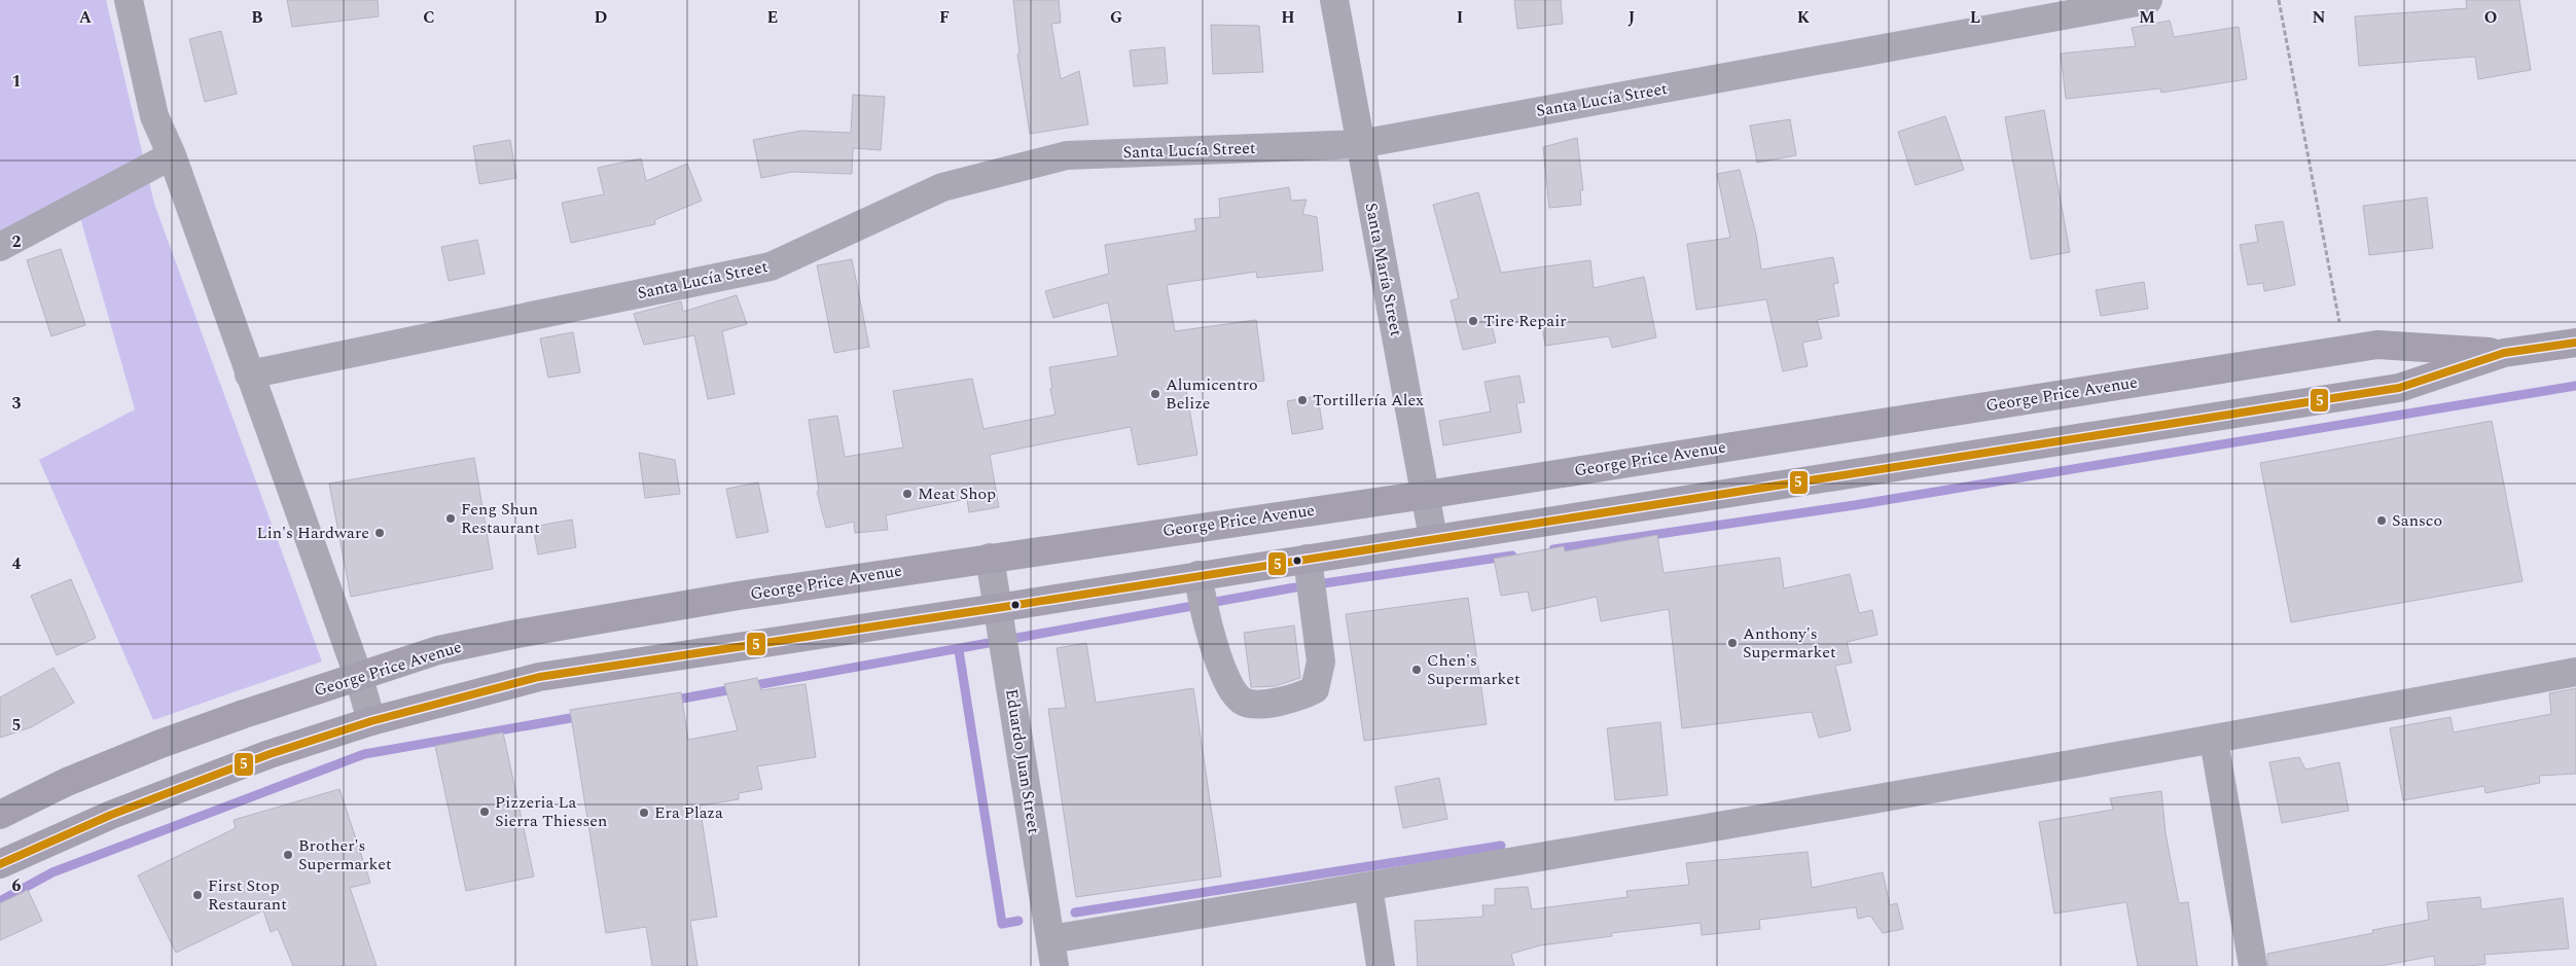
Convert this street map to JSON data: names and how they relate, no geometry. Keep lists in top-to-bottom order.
{
  "streets": {
    "main road": ["George Price Avenue"],
    "street": ["Santa Lucía Street", "Santa María Street", "Eduardo Juan Street"]
  },
  "crossings": [
    ["Santa Lucía Street", "Santa María Street"],
    ["Santa María Street", "George Price Avenue"],
    ["George Price Avenue", "Eduardo Juan Street"]
  ],
  "places": [
    "Tire Repair",
    "Alumicentro Belize",
    "Tortillería Alex",
    "Meat Shop",
    "Feng Shun Restaurant",
    "Sansco",
    "Lin's Hardware",
    "Anthony's Supermarket",
    "Chen's Supermarket",
    "Pizzeria La Sierra Thiessen",
    "Era Plaza",
    "Brother's Supermarket",
    "First Stop Restaurant"
  ],
  "lines": ["transit line 5"],
  "grid": {
    "columns": [
      "A",
      "B",
      "C",
      "D",
      "E",
      "F",
      "G",
      "H",
      "I",
      "J",
      "K",
      "L",
      "M",
      "N",
      "O"
    ],
    "rows": [
      "1",
      "2",
      "3",
      "4",
      "5",
      "6"
    ]
  }
}
